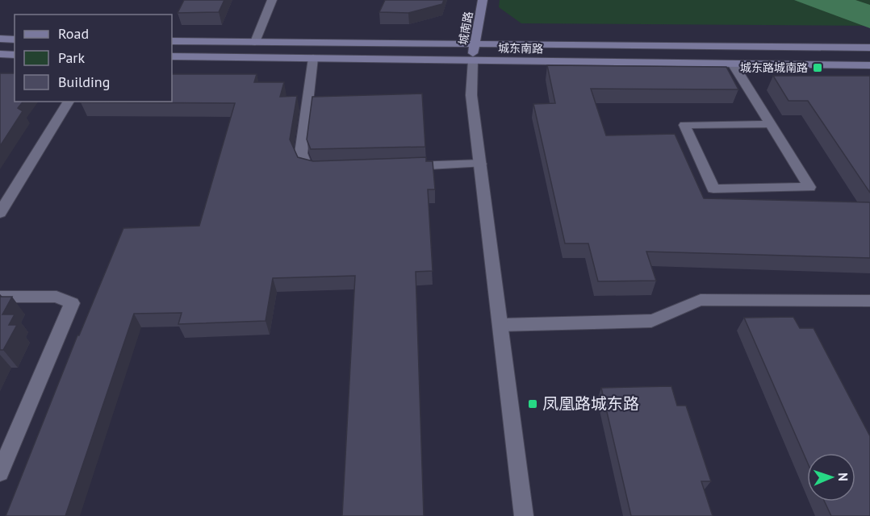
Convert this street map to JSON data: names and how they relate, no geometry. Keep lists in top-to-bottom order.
{
  "streets": {
    "main road": ["城南路", "城东南路"]
  },
  "crossings": [
    ["城南路", "城东南路"]
  ],
  "places": {
    "transit": ["城东路城南路", "凤凰路城东路"]
  },
  "legend": ["Road", "Park", "Building"],
  "north": "right"
}
